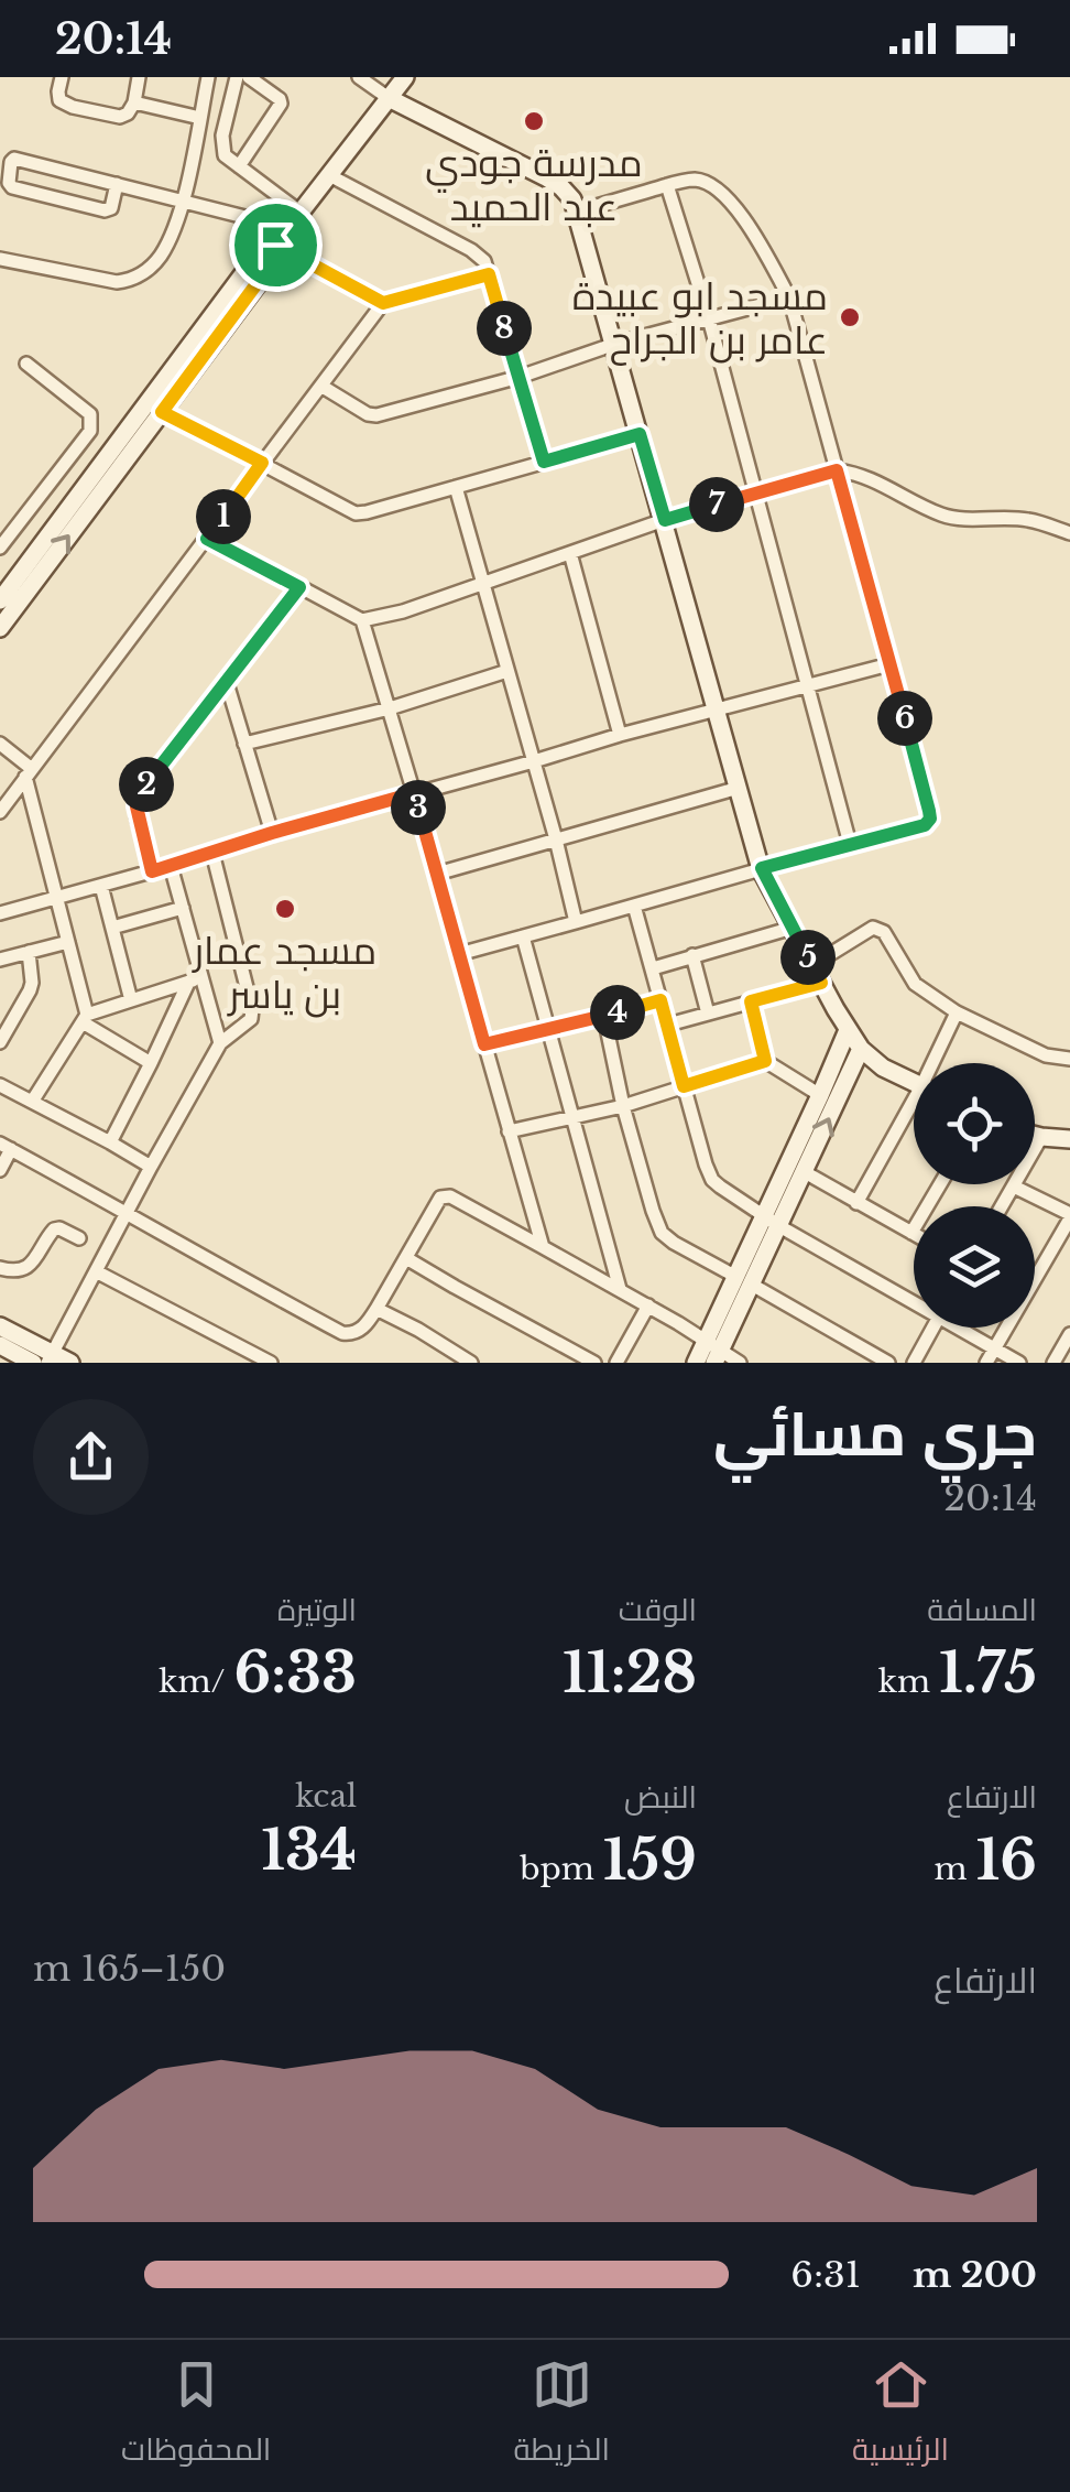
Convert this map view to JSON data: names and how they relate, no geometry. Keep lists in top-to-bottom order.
{
  "places": ["مدرسة جودي عبد الحميد", "مسجد ابو عبيدة عامر بن الجراح", "مسجد عمار بن ياسر"],
  "page": {
    "status": "20:14",
    "pins": [
      "8",
      "7",
      "1",
      "6",
      "2",
      "3",
      "5",
      "4"
    ],
    "heading": ["جري مسائي", "20:14"],
    "stats": [
      ["المسافة", "1.75 km"],
      ["الوقت", "11:28"],
      ["الوتيرة", "6:33 /km"],
      ["الارتفاع", "16 m"],
      ["النبض", "159 bpm"],
      ["kcal", "134"]
    ],
    "chart": ["الارتفاع", "150–165 m"],
    "list": [
      {
        "name": "200 m",
        "note": "6:31"
      }
    ],
    "tabs": ["الرئيسية", "الخريطة", "المحفوظات"]
  }
}
